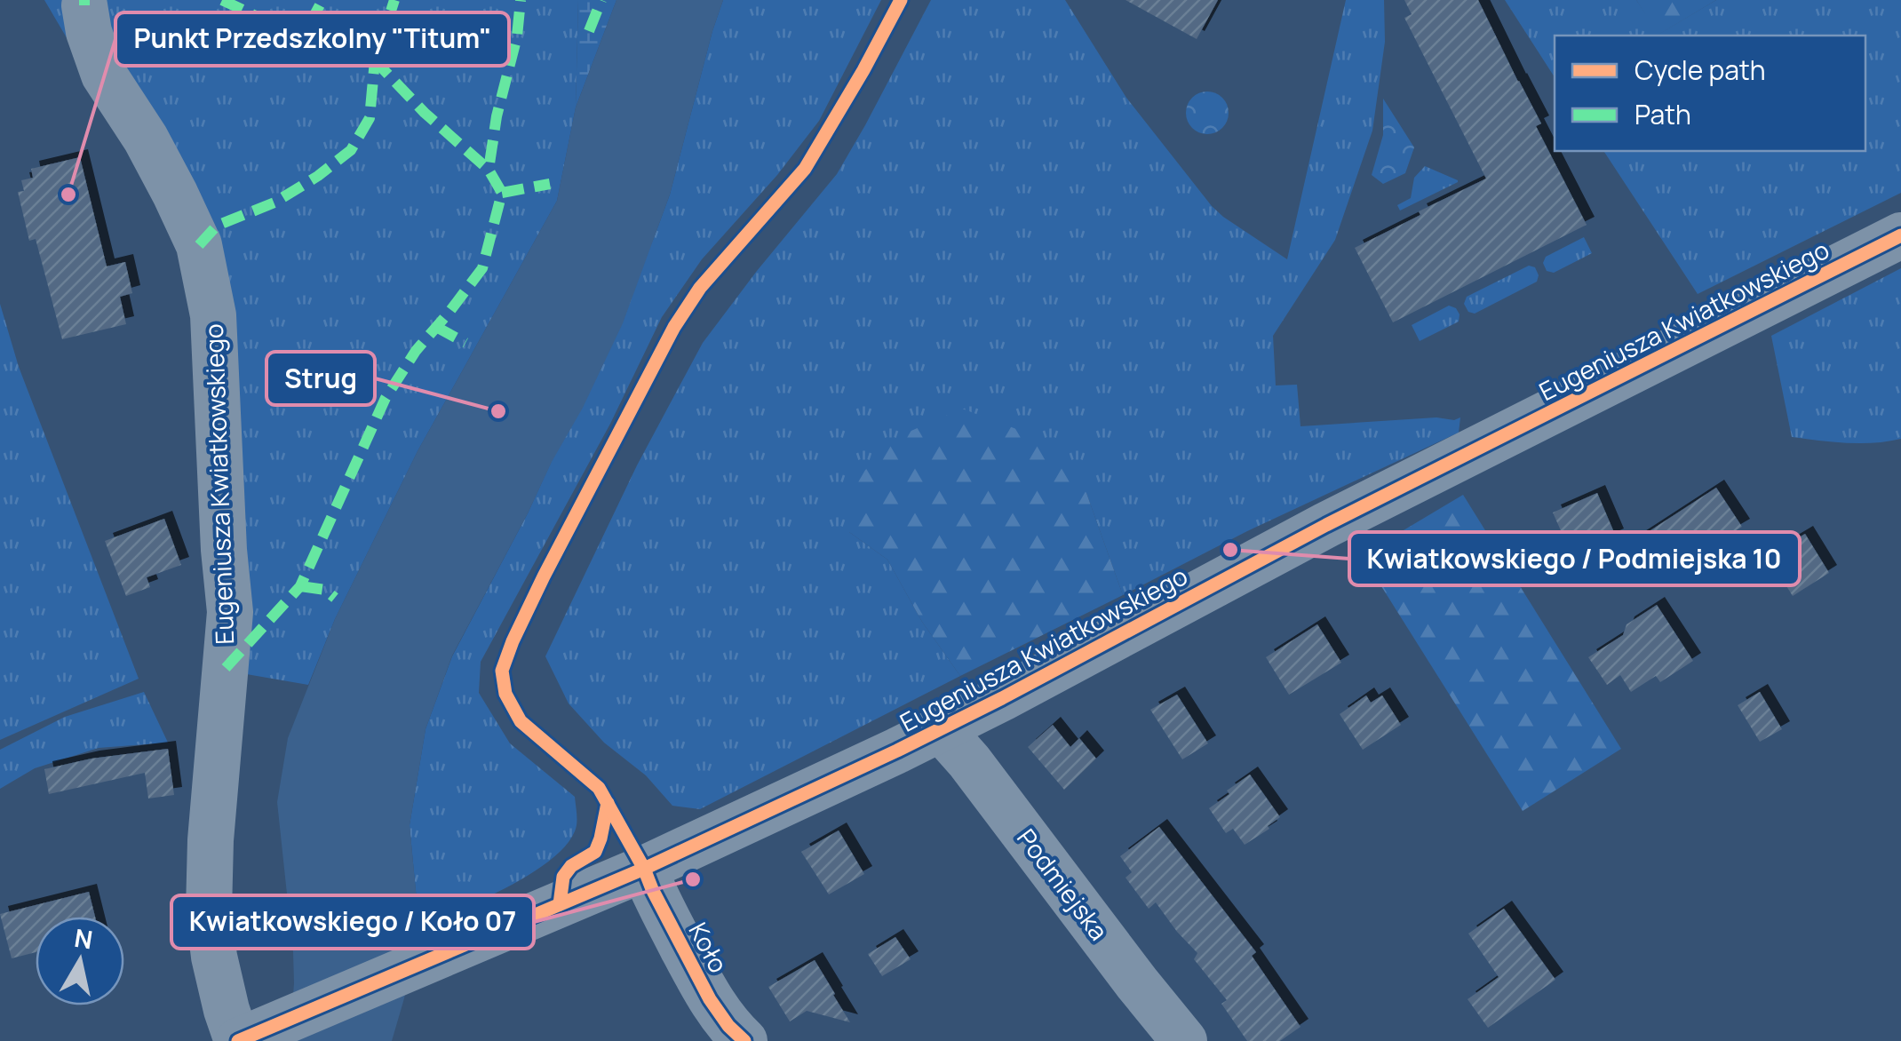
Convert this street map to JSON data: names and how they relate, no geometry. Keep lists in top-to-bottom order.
{
  "streets": {
    "street": ["Eugeniusza Kwiatkowskiego", "Podmiejska", "Koło"]
  },
  "crossings": [
    ["Eugeniusza Kwiatkowskiego", "Podmiejska"],
    ["Eugeniusza Kwiatkowskiego", "Koło"]
  ],
  "places": [
    "Punkt Przedszkolny \"Titum\"",
    "Strug",
    "Kwiatkowskiego / Podmiejska 10",
    "Kwiatkowskiego / Koło 07"
  ],
  "legend": ["Cycle path", "Path"],
  "north": "top"
}
